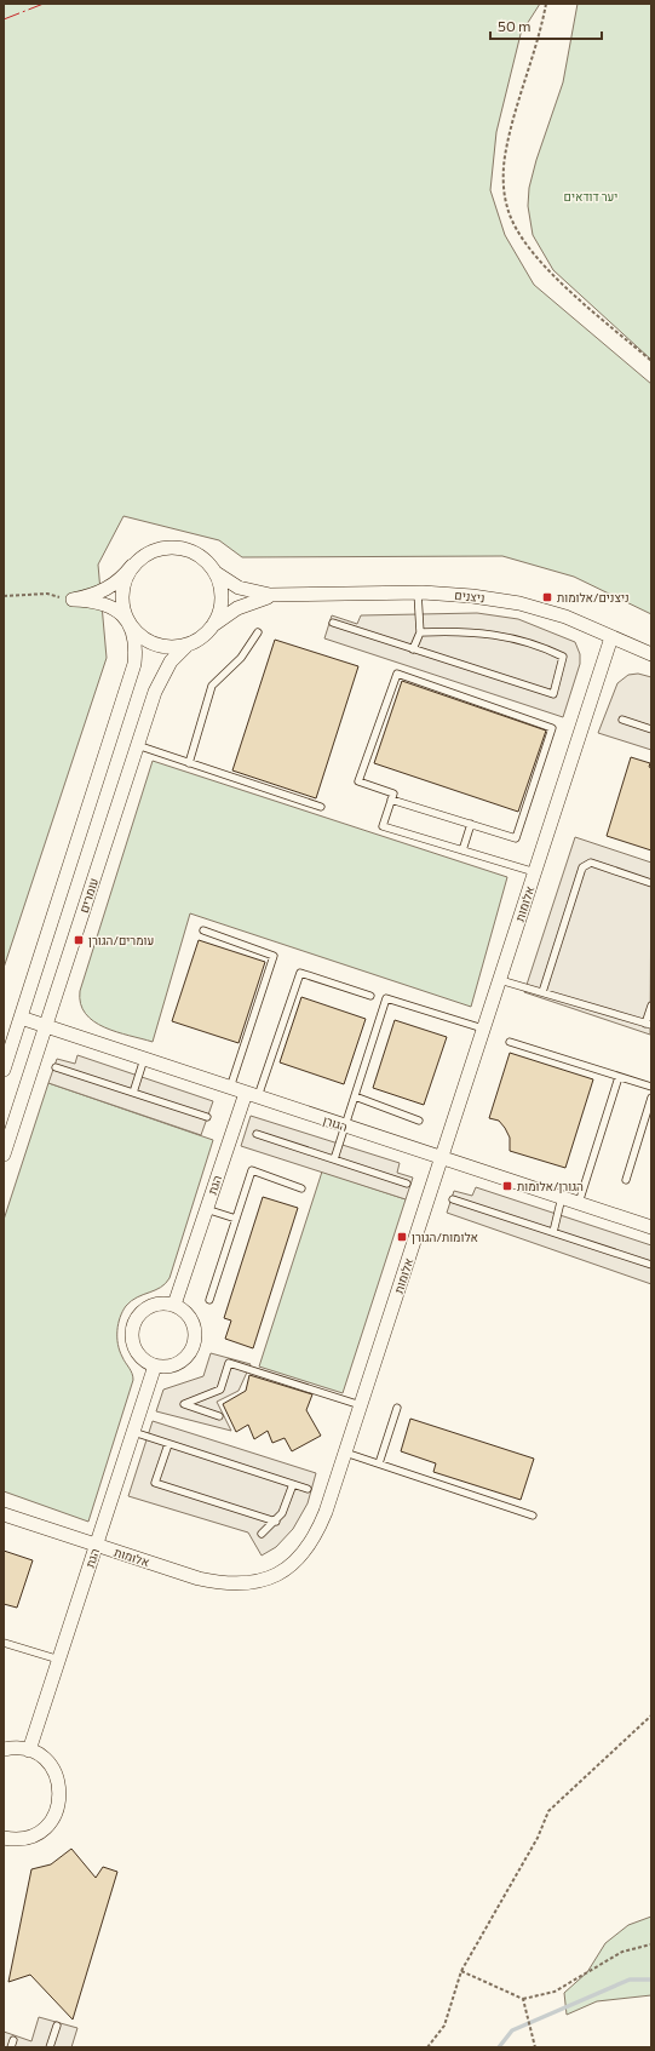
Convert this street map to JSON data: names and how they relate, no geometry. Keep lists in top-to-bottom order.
{
  "streets": {
    "street": [
      "ניצנים",
      "עומרים",
      "אלומות",
      "הגורן",
      "הגת"
    ]
  },
  "crossings": [
    ["ניצנים", "עומרים"],
    ["ניצנים", "אלומות"],
    ["עומרים", "הגורן"],
    ["אלומות", "הגורן"],
    ["אלומות", "הגת"],
    ["הגורן", "הגת"]
  ],
  "parks": ["יער דודאים"],
  "places": {
    "transit": [
      "ניצנים/אלומות",
      "עומרים/הגורן",
      "הגורן/אלומות",
      "אלומות/הגורן"
    ]
  },
  "scale_bar": "50 m"
}
